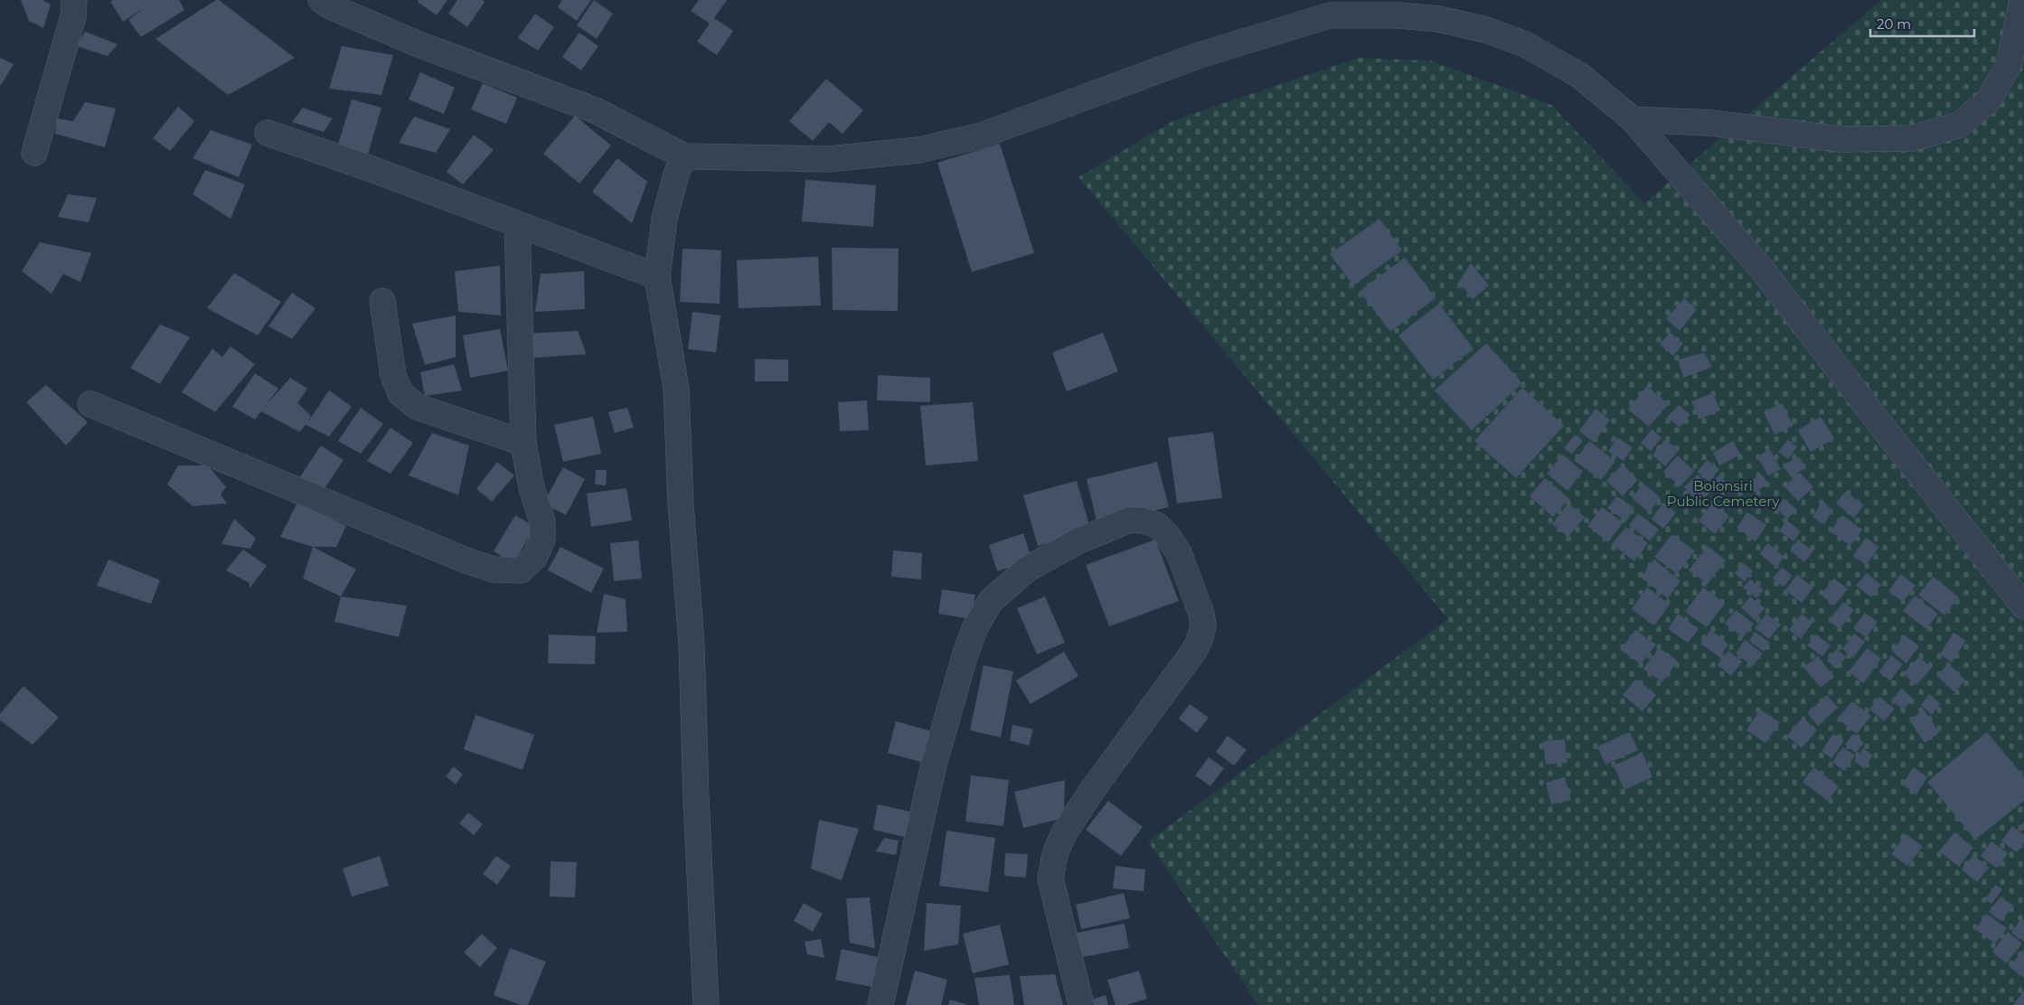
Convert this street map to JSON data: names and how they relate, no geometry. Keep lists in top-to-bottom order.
{
  "parks": ["Bolonsiri Public Cemetery"],
  "scale_bar": "20 m"
}
